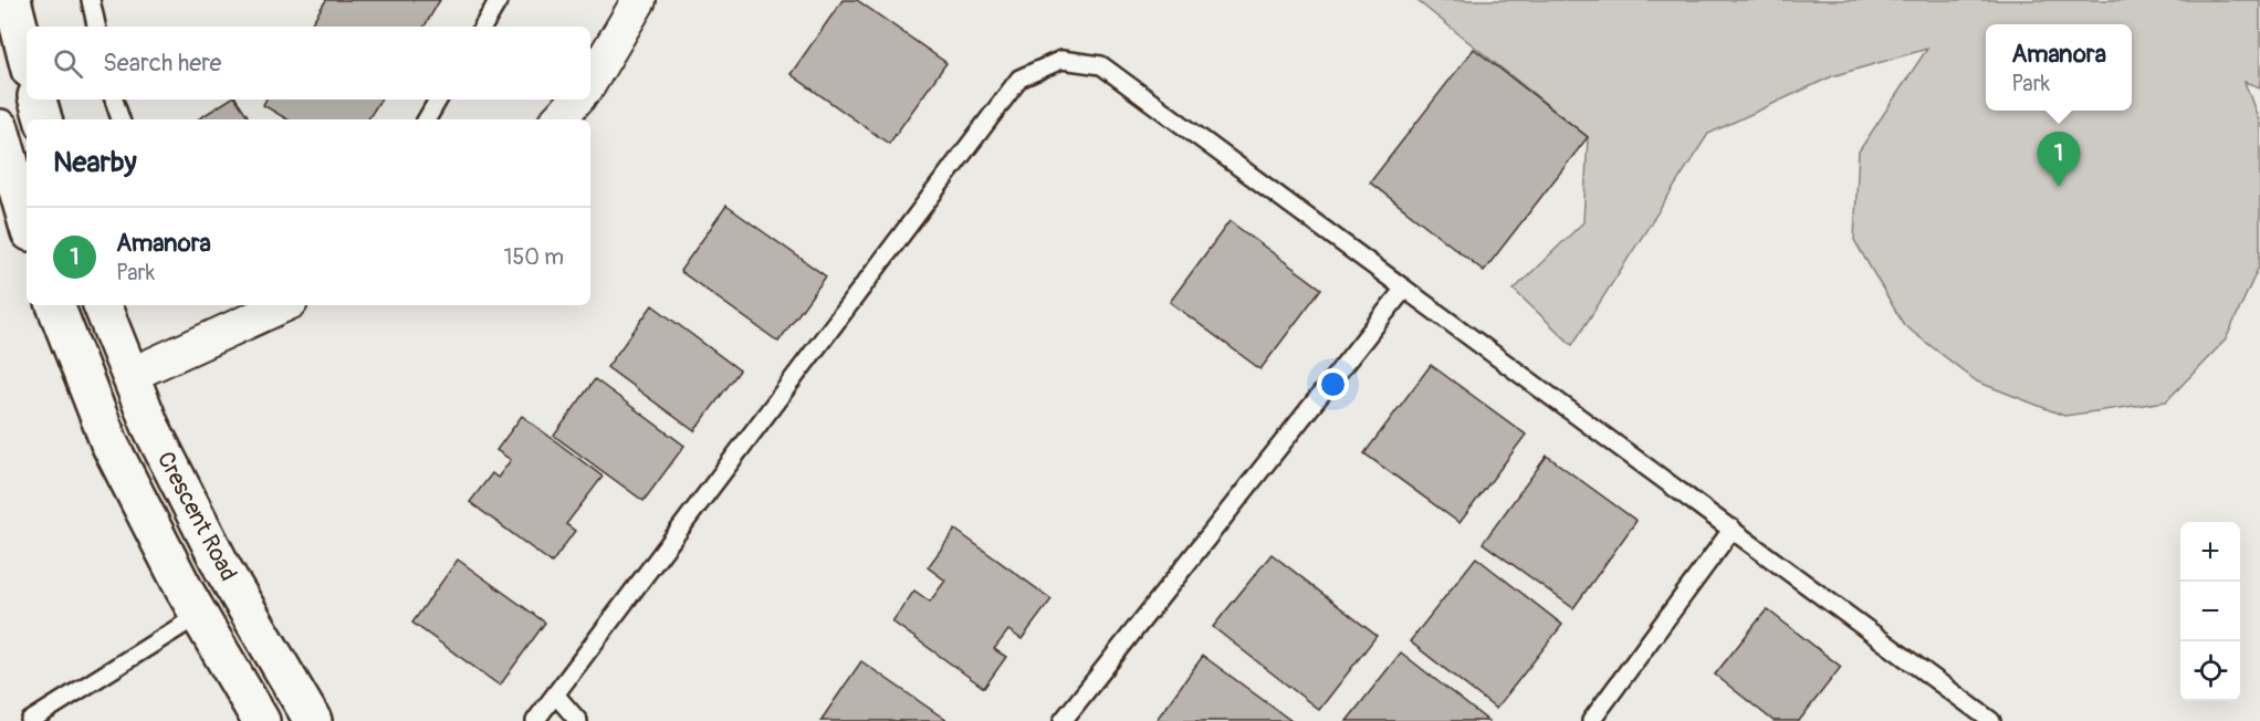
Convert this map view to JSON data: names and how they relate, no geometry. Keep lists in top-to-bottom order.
{
  "streets": {
    "main road": ["Crescent Road"]
  },
  "page": {
    "popup": ["Amanora", "Park"],
    "search": "Search here",
    "heading": "Nearby",
    "pins": "1",
    "list": [
      {
        "mark": "1",
        "name": "Amanora",
        "note": "Park",
        "value": "150 m"
      }
    ],
    "map_buttons": ["+", "−"]
  }
}
